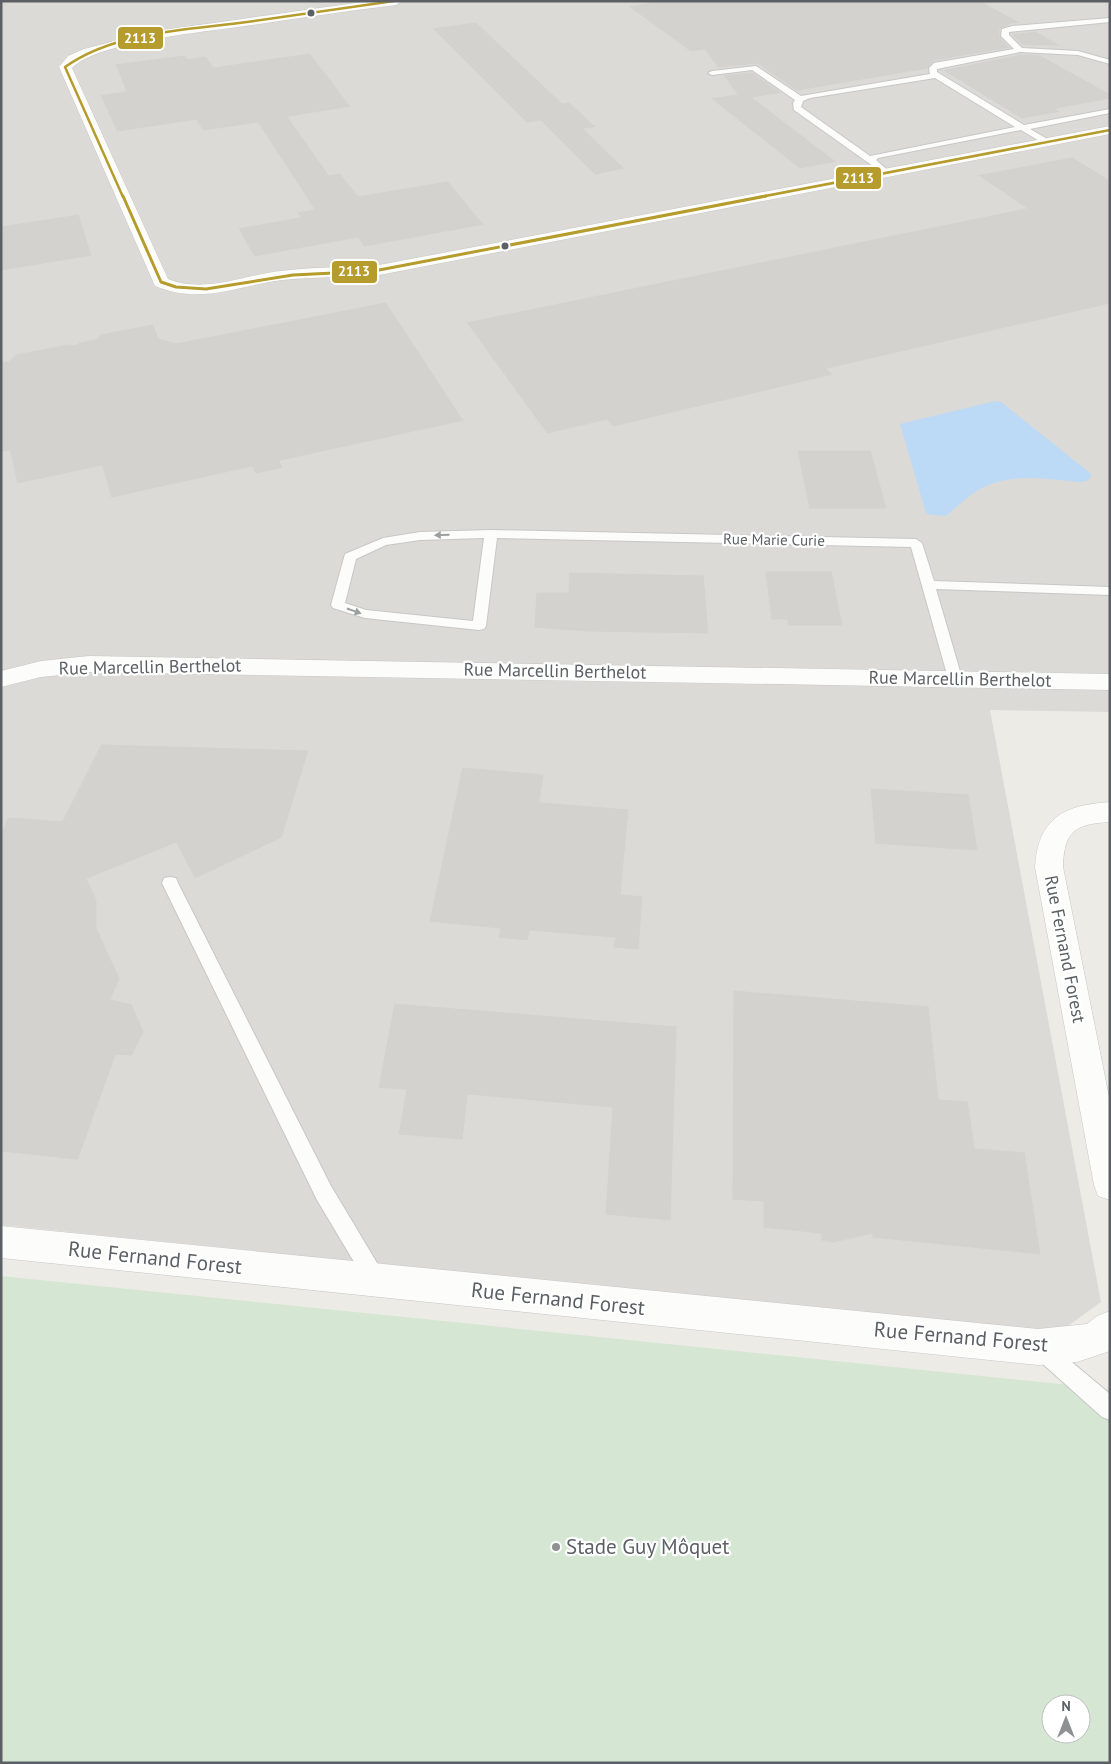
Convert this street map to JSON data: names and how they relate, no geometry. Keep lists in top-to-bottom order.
{
  "streets": {
    "street": ["Rue Marcellin Berthelot", "Rue Fernand Forest"],
    "lane": ["Rue Marie Curie"]
  },
  "crossings": [
    ["Rue Marie Curie", "Rue Marcellin Berthelot"]
  ],
  "places": ["Stade Guy Môquet"],
  "lines": ["transit line 2113"],
  "north": "top"
}
